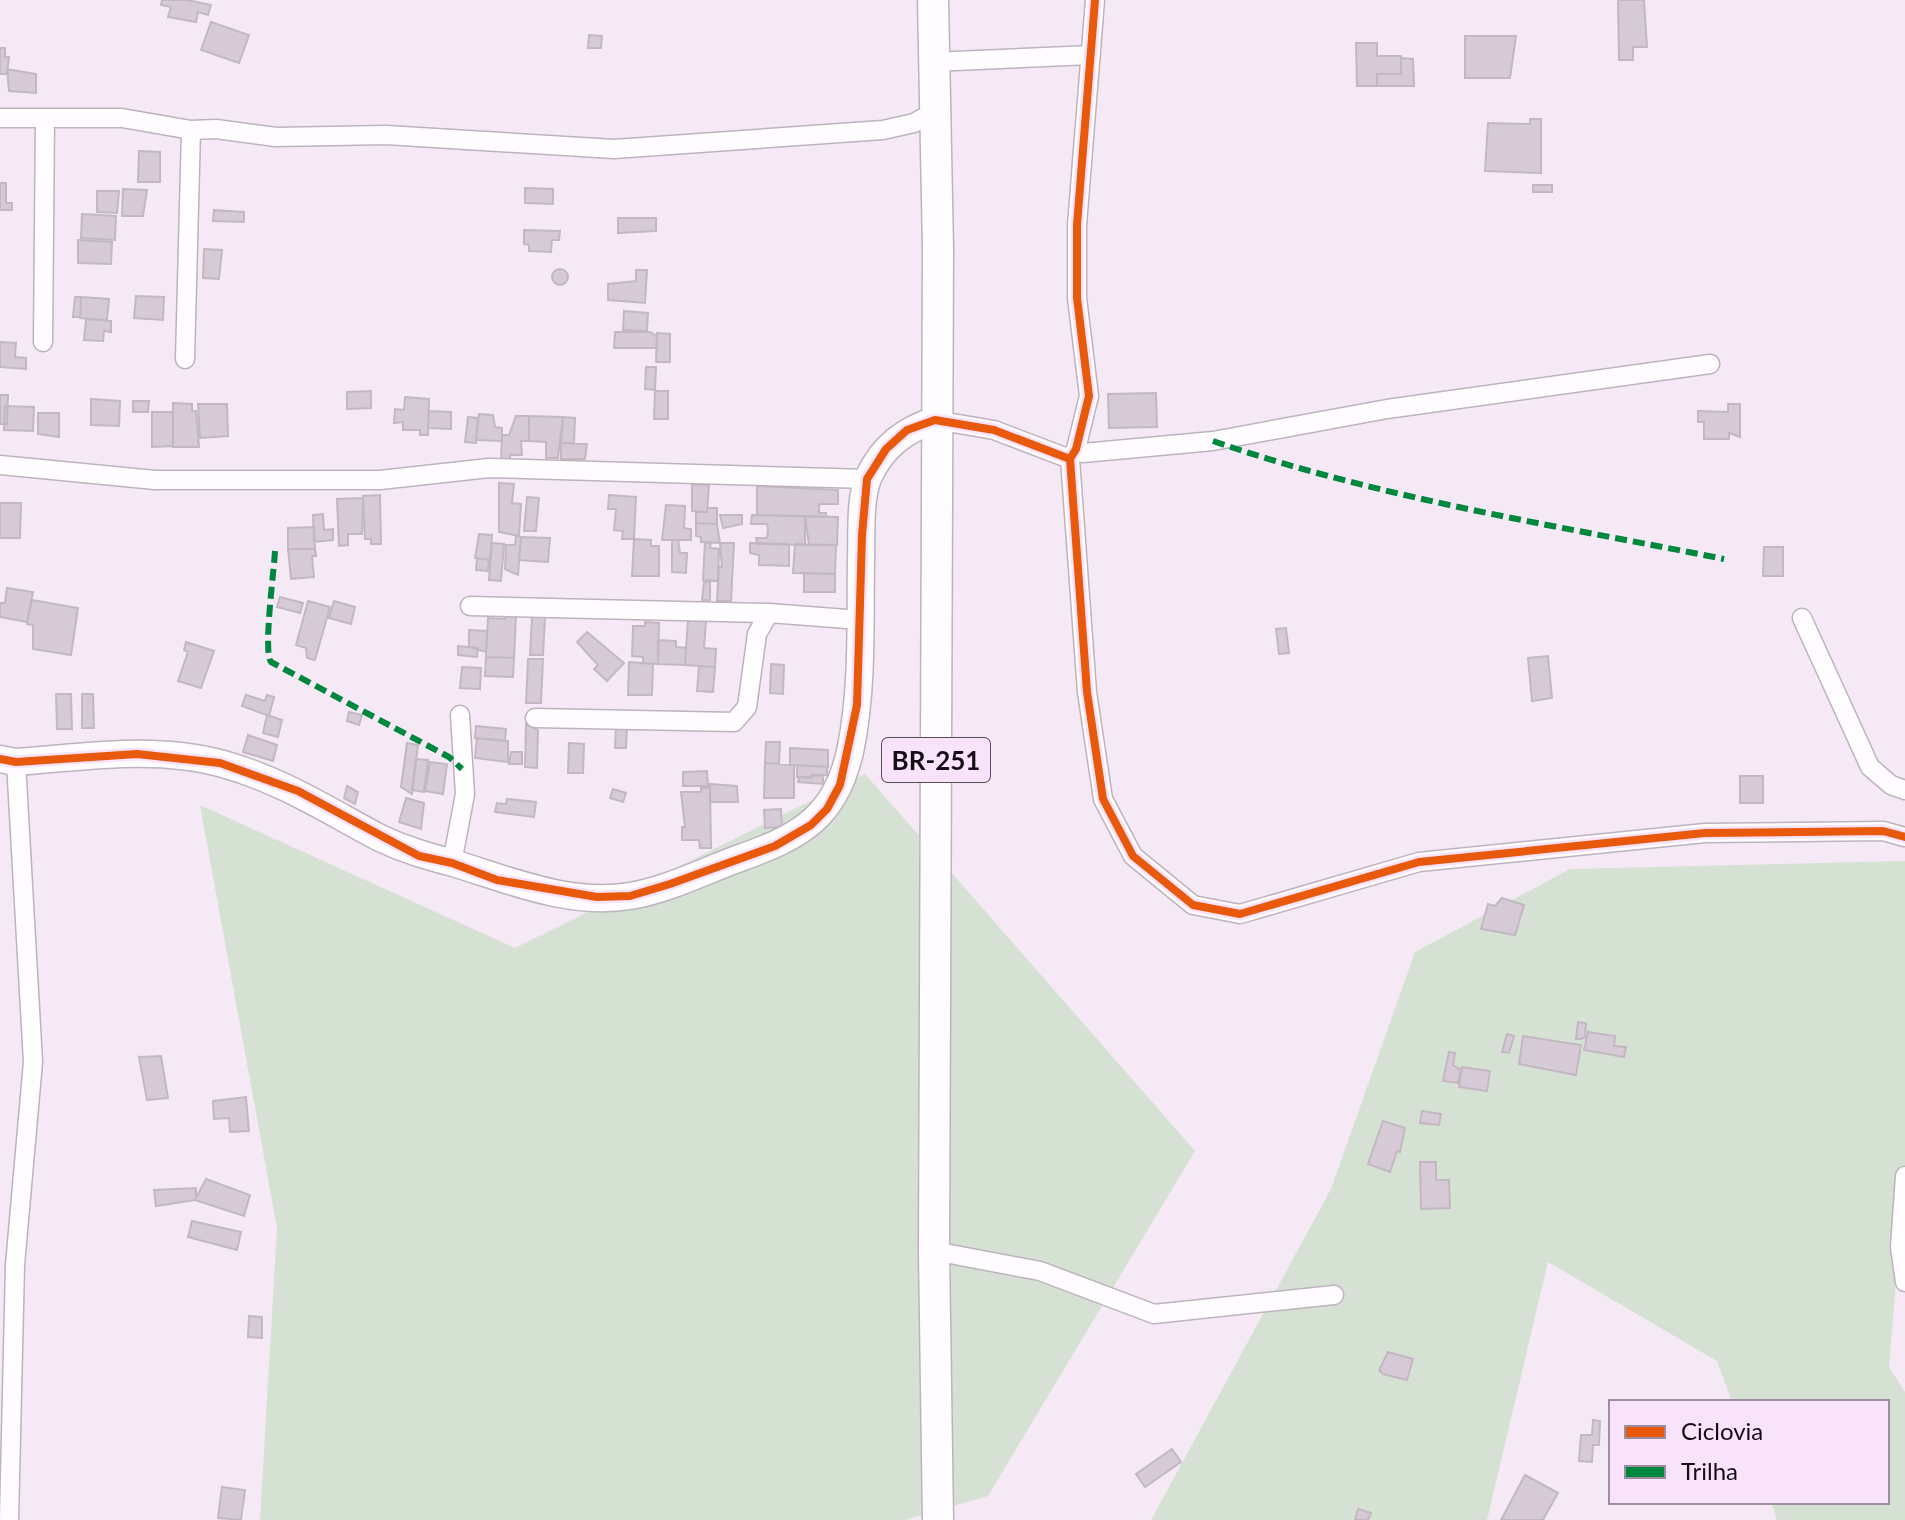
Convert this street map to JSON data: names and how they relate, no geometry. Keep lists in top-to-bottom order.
{
  "streets": {
    "main road": ["BR-251"]
  },
  "legend": ["Ciclovia", "Trilha"]
}
